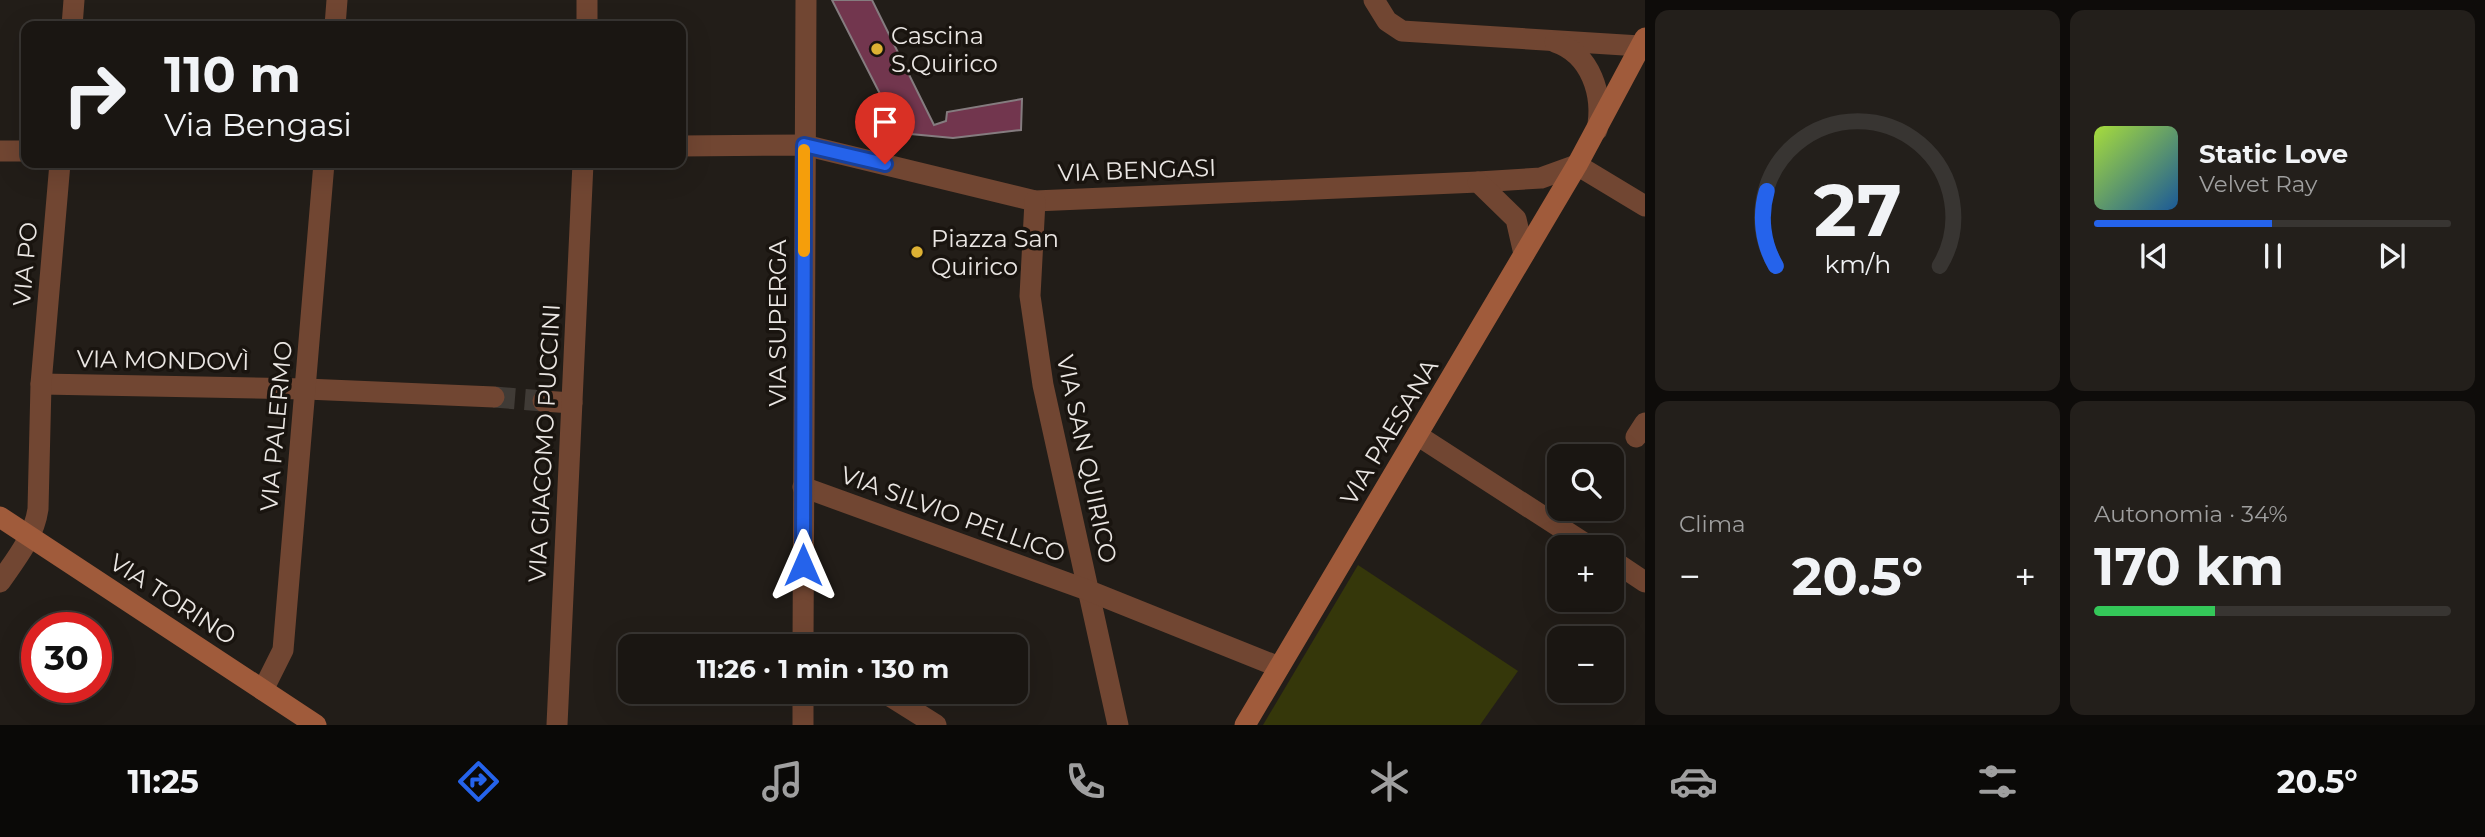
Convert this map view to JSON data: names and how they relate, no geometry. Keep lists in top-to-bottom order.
{
  "streets": {
    "street": [
      "VIA BENGASI",
      "VIA PO",
      "VIA SUPERGA",
      "VIA MONDOVÌ",
      "VIA PALERMO",
      "VIA PAESANA",
      "VIA GIACOMO PUCCINI",
      "VIA SAN QUIRICO",
      "VIA SILVIO PELLICO",
      "VIA TORINO"
    ]
  },
  "crossings": [
    ["VIA BENGASI", "VIA SUPERGA"],
    ["VIA BENGASI", "VIA PAESANA"],
    ["VIA BENGASI", "VIA SAN QUIRICO"],
    ["VIA PO", "VIA MONDOVÌ"],
    ["VIA PO", "VIA TORINO"],
    ["VIA SUPERGA", "VIA SILVIO PELLICO"],
    ["VIA MONDOVÌ", "VIA PALERMO"],
    ["VIA PALERMO", "VIA TORINO"],
    ["VIA PAESANA", "VIA SILVIO PELLICO"],
    ["VIA SAN QUIRICO", "VIA SILVIO PELLICO"]
  ],
  "places": ["Cascina S.Quirico", "Piazza San Quirico"],
  "page": {
    "turn": ["110 m", "Via Bengasi"],
    "song": ["Static Love", "Velvet Ray"],
    "tile": [
      "Clima",
      ["Autonomia · 34%", "170 km"]
    ],
    "map_buttons": ["+", "−"],
    "heat": ["−", "20.5°", "+"],
    "limit": "30",
    "trip": "11:26 · 1 min · 130 m",
    "tabs": ["11:25", "20.5°"],
    "gauge": ["27", "km/h"]
  }
}
